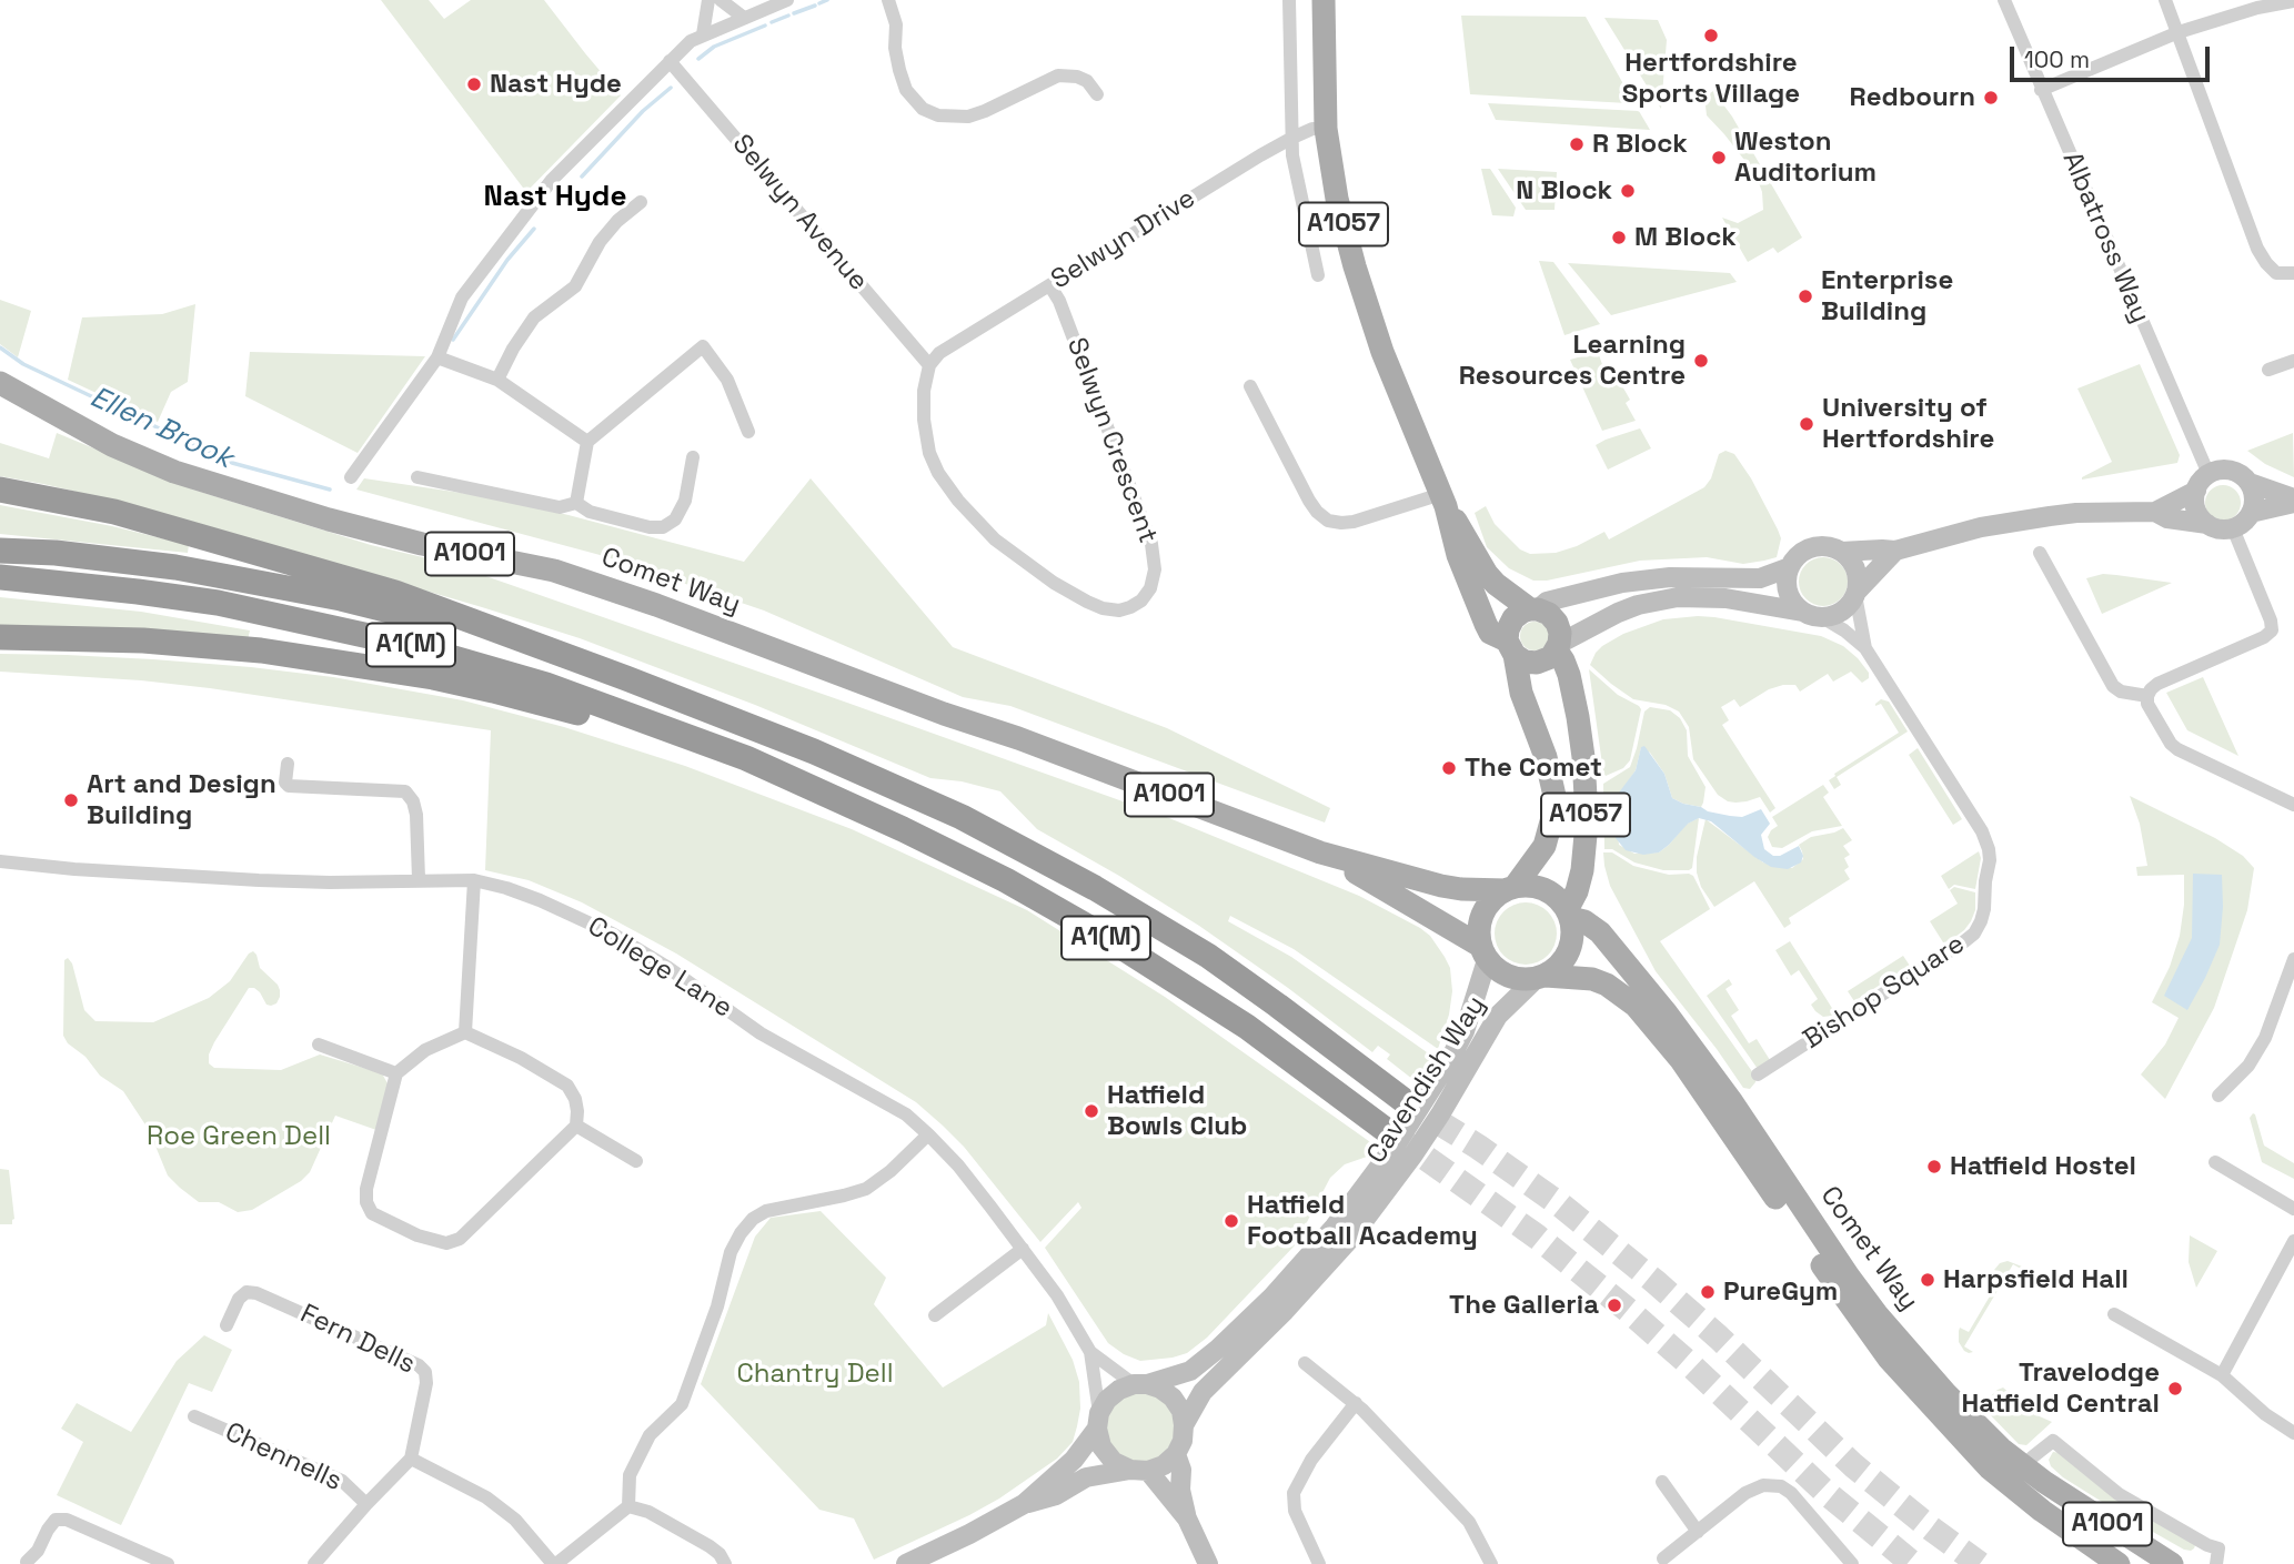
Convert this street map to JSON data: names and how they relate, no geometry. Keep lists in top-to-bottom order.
{
  "streets": {
    "highway": ["A1(M)"],
    "main road": ["A1057", "A1001", "Comet Way"],
    "street": [
      "Selwyn Avenue",
      "Albatross Way",
      "Selwyn Drive",
      "Selwyn Crescent",
      "College Lane",
      "Bishop Square",
      "Cavendish Way",
      "Fern Dells",
      "Chennells"
    ]
  },
  "crossings": [
    ["Selwyn Avenue", "Selwyn Drive"],
    ["Selwyn Avenue", "Selwyn Crescent"],
    ["A1057", "Selwyn Drive"],
    ["A1057", "Comet Way"],
    ["A1057", "Cavendish Way"],
    ["Selwyn Drive", "Selwyn Crescent"],
    ["Comet Way", "Cavendish Way"],
    ["College Lane", "Cavendish Way"]
  ],
  "districts": ["Nast Hyde"],
  "water": ["Ellen Brook"],
  "parks": ["Roe Green Dell", "Chantry Dell"],
  "places": [
    "Hertfordshire Sports Village",
    "Nast Hyde",
    "Redbourn",
    "R Block",
    "Weston Auditorium",
    "N Block",
    "M Block",
    "Enterprise Building",
    "Learning Resources Centre",
    "University of Hertfordshire",
    "The Comet",
    "Art and Design Building",
    "Hatfield Bowls Club",
    "Hatfield Hostel",
    "Hatfield Football Academy",
    "Harpsfield Hall",
    "PureGym",
    "The Galleria",
    "Travelodge Hatfield Central"
  ],
  "scale_bar": "100 m"
}
